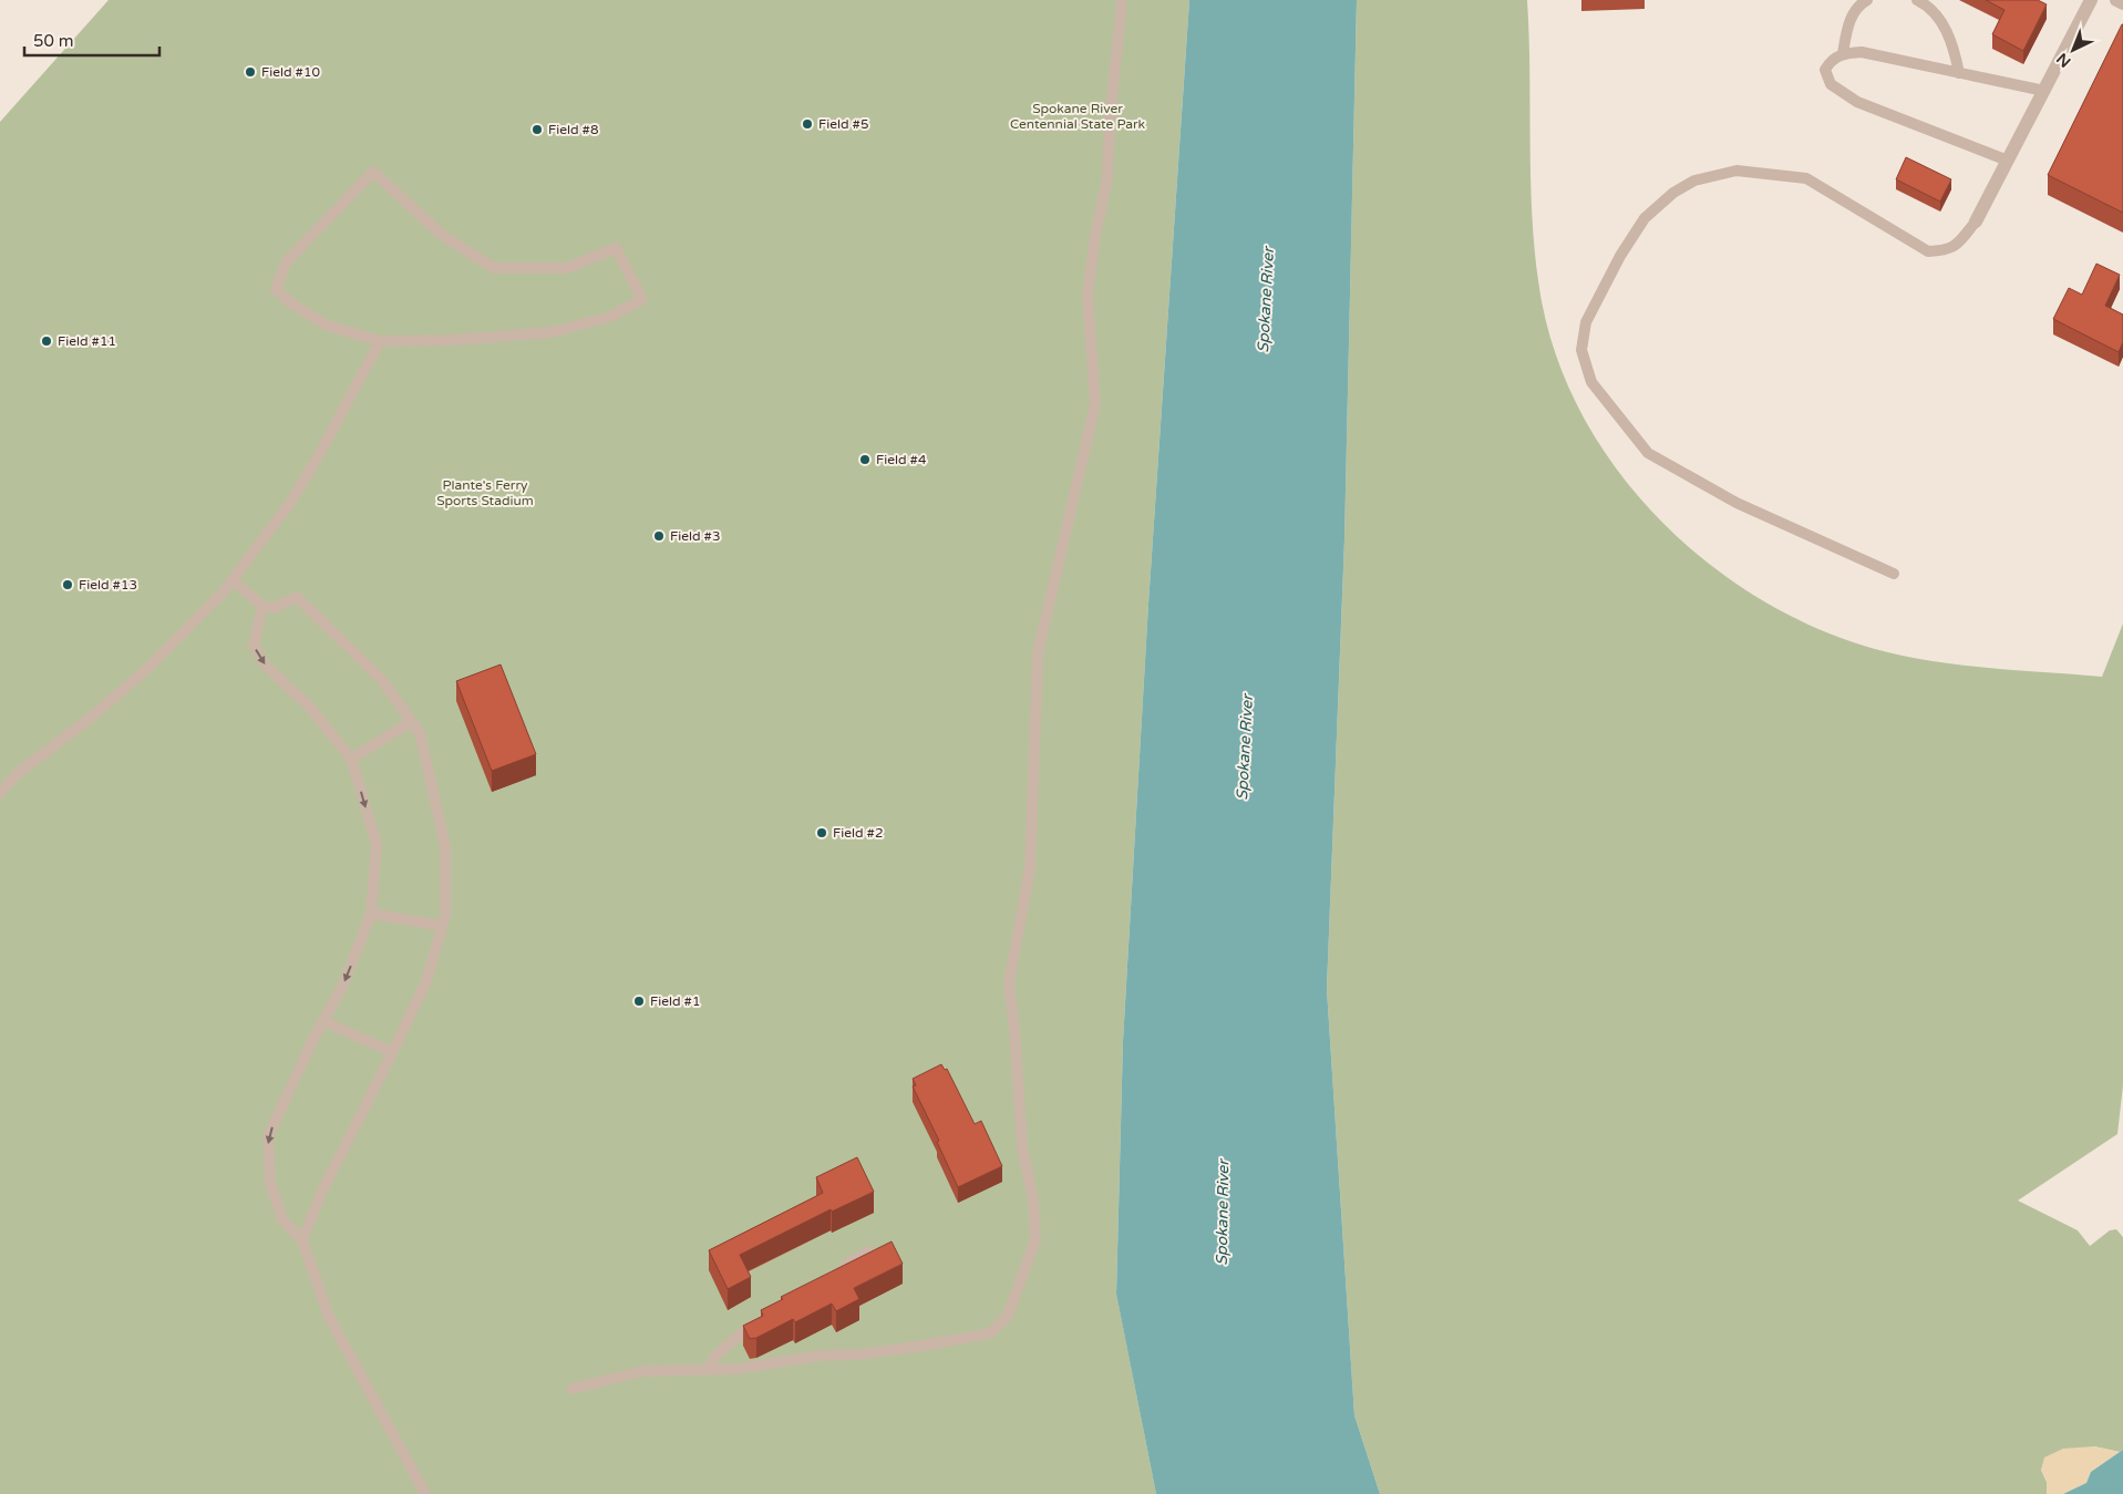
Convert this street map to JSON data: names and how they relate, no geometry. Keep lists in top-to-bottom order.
{
  "water": ["Spokane River"],
  "parks": ["Spokane River Centennial State Park", "Plante's Ferry Sports Stadium"],
  "places": [
    "Field #10",
    "Field #5",
    "Field #8",
    "Field #11",
    "Field #4",
    "Field #3",
    "Field #13",
    "Field #2",
    "Field #1"
  ],
  "scale_bar": "50 m",
  "north": "bottom left"
}
